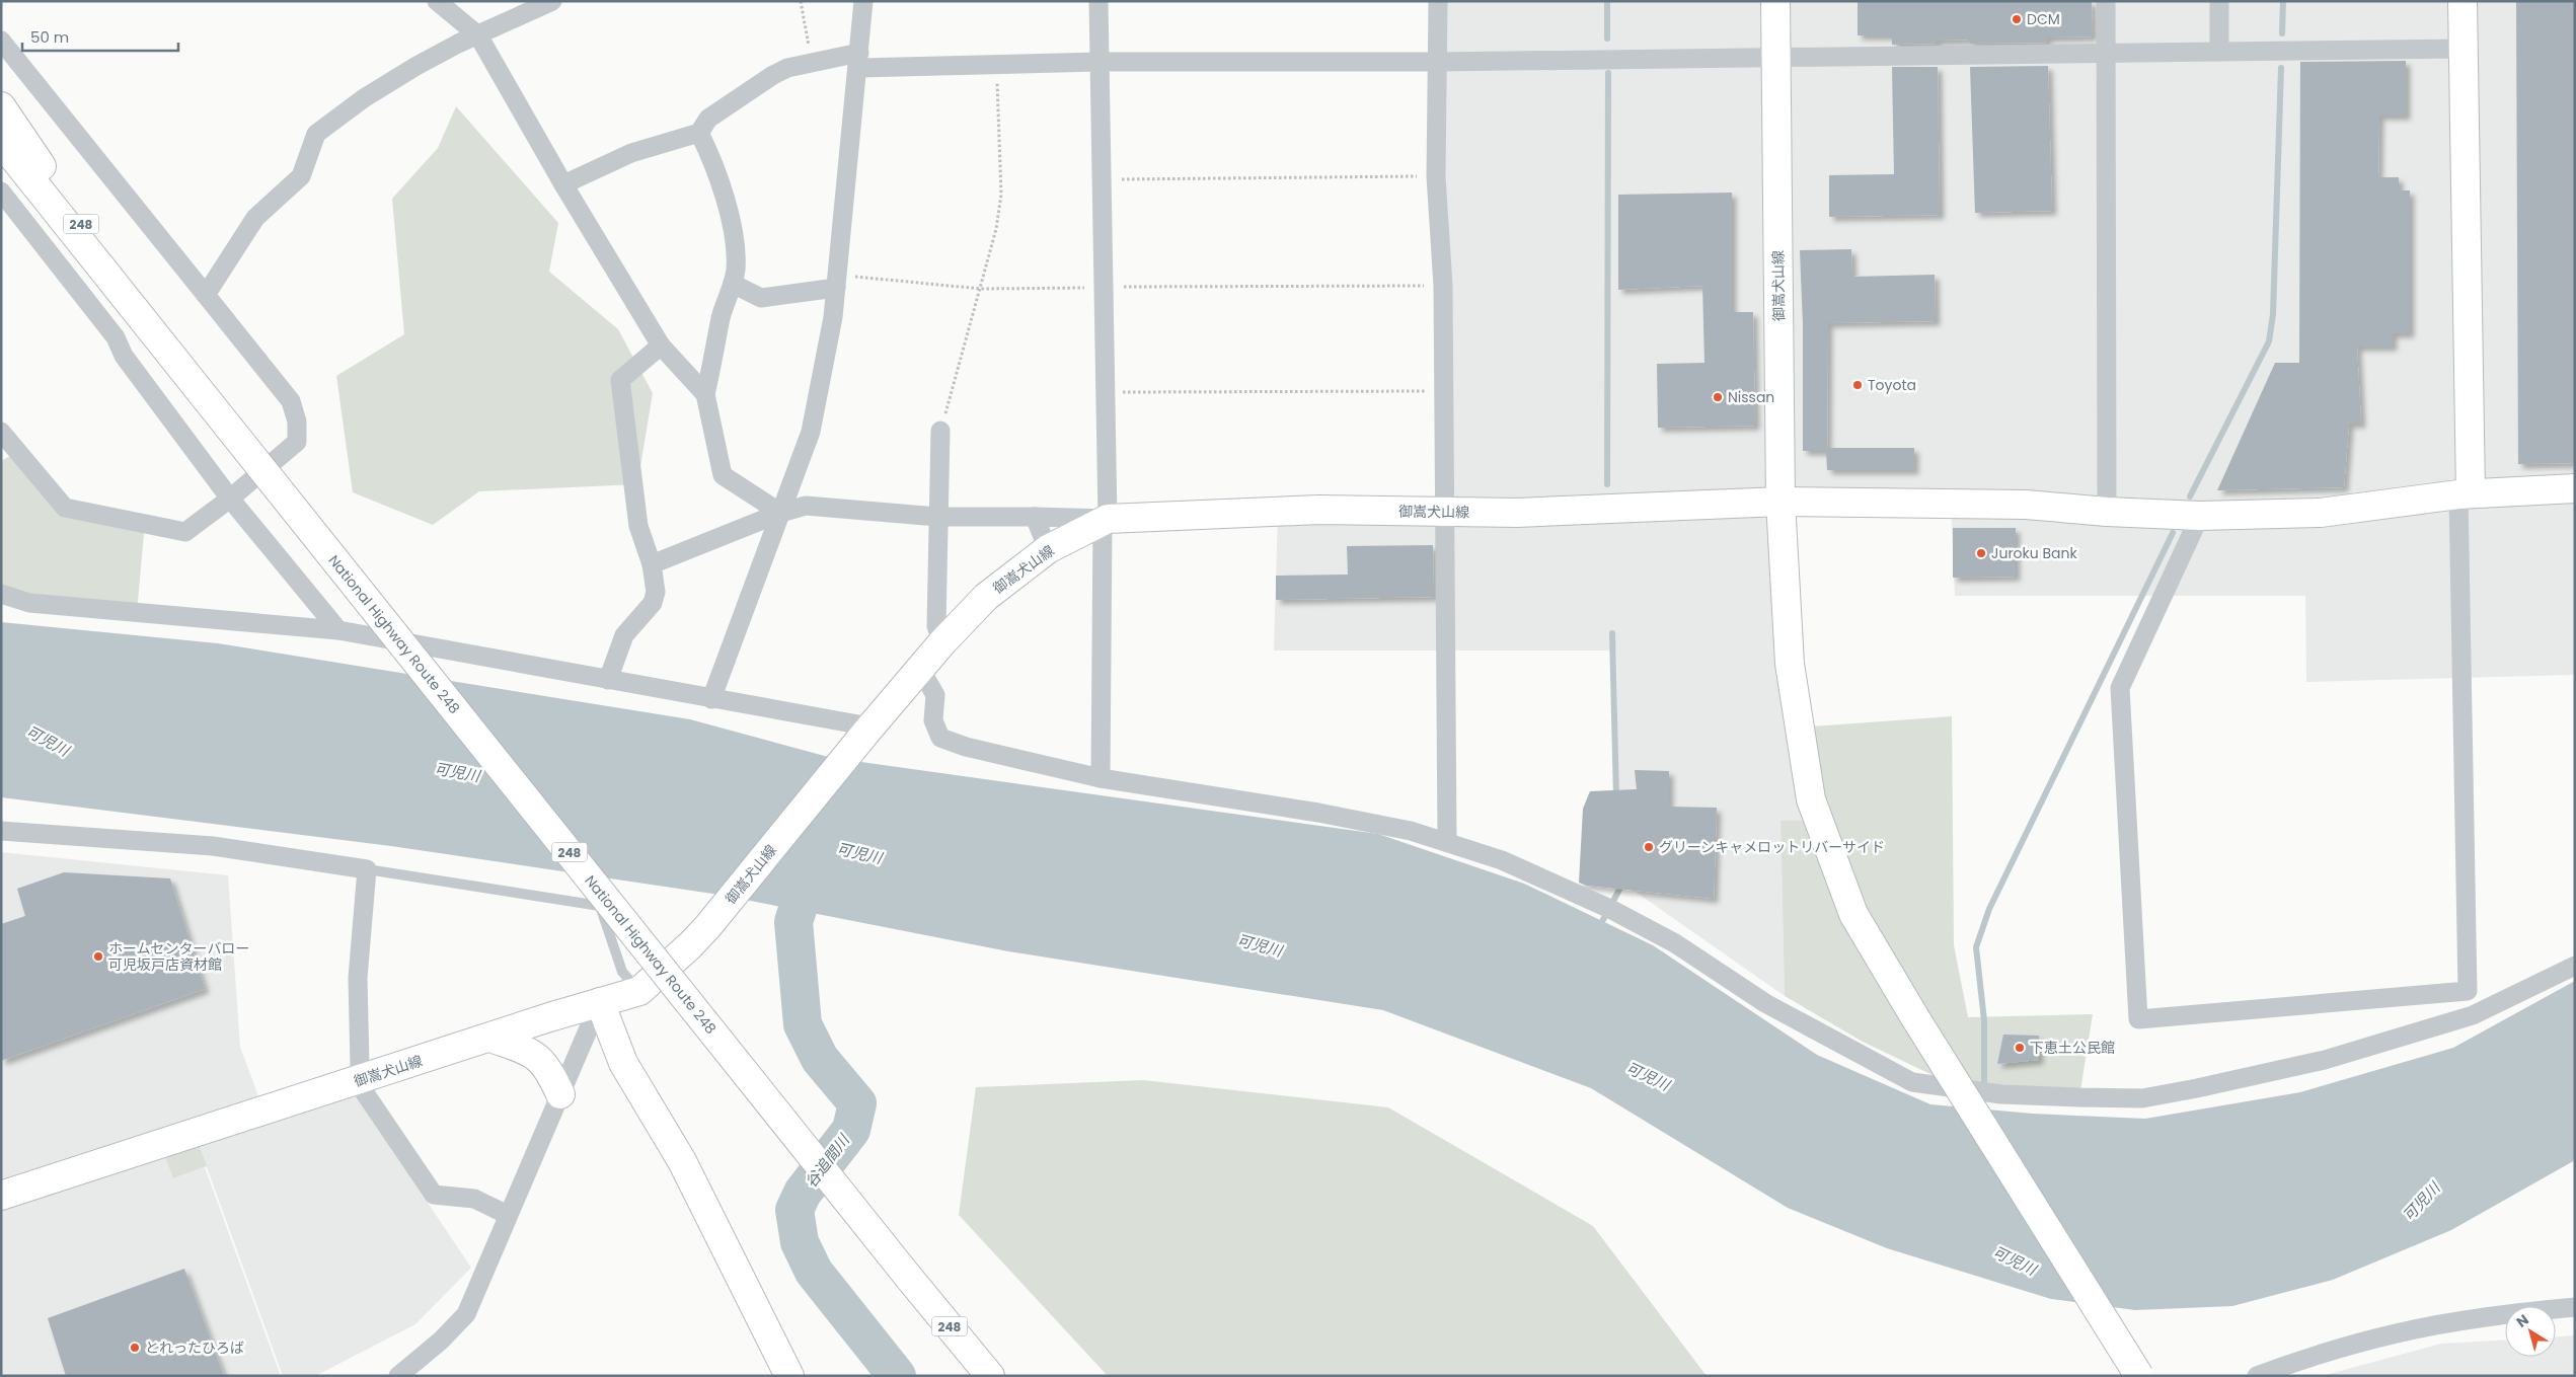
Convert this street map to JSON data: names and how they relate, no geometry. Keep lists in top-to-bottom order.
{
  "streets": {
    "main road": ["248", "御嵩犬山線", "National Highway Route 248"]
  },
  "water": ["可児川", "谷追間川"],
  "places": [
    "DCM",
    "Toyota",
    "Nissan",
    "Juroku Bank",
    "グリーンキャメロットリバーサイド",
    "ホームセンターバロー 可児坂戸店資材館",
    "下恵土公民館",
    "とれったひろば"
  ],
  "scale_bar": "50 m",
  "north": "top left"
}
